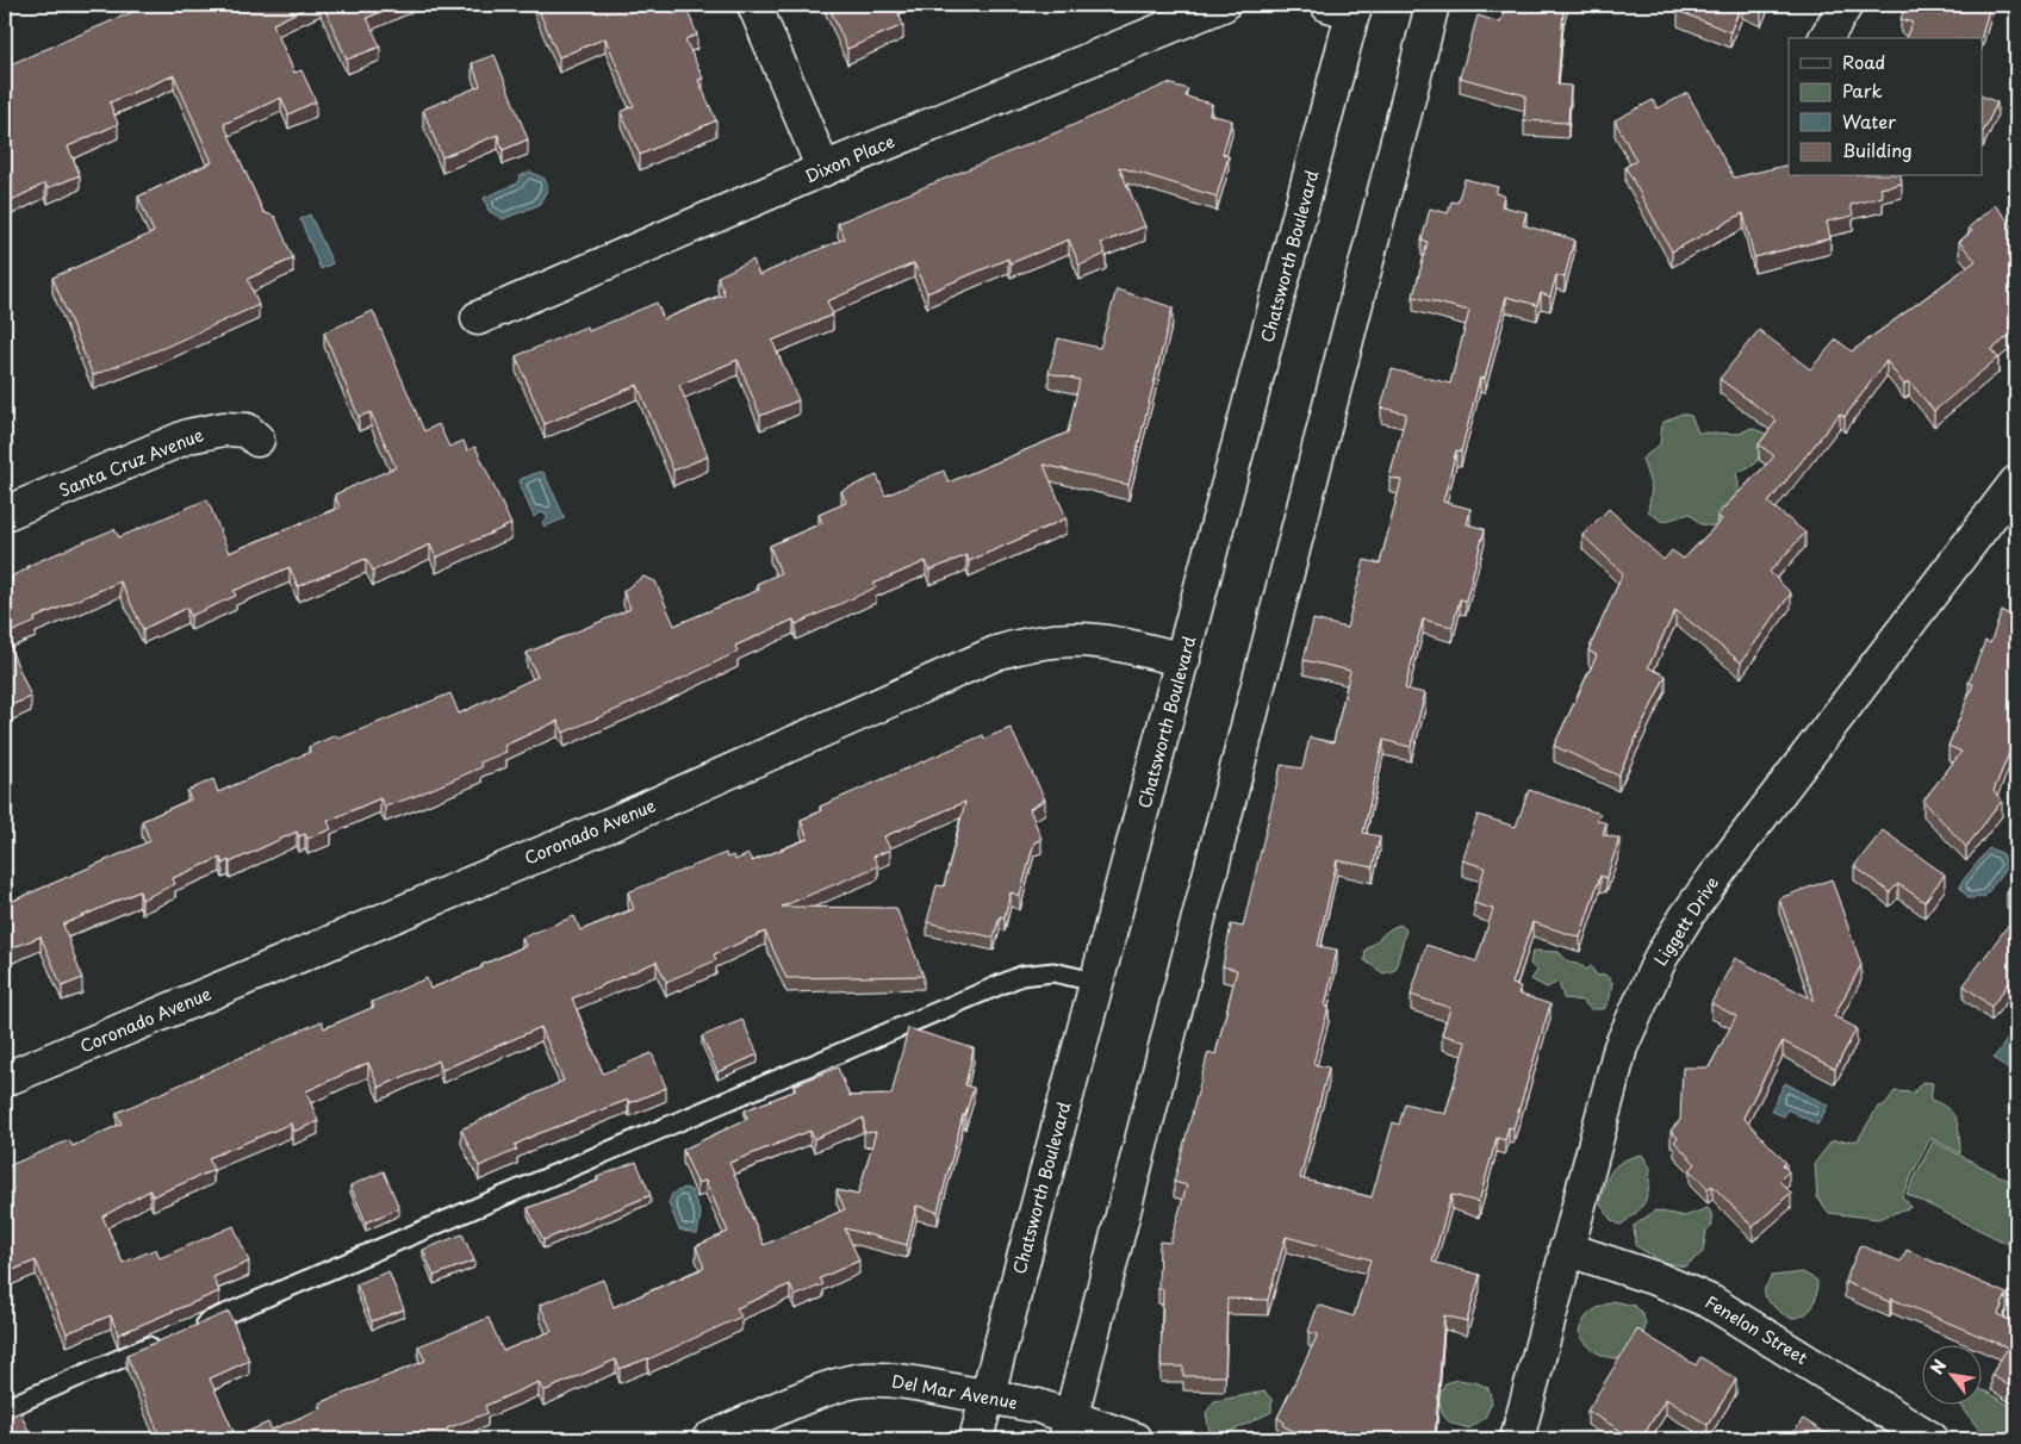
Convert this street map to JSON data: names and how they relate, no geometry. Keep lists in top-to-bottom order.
{
  "streets": {
    "street": [
      "Dixon Place",
      "Chatsworth Boulevard",
      "Santa Cruz Avenue",
      "Coronado Avenue",
      "Liggett Drive",
      "Fenelon Street",
      "Del Mar Avenue"
    ]
  },
  "crossings": [
    ["Chatsworth Boulevard", "Coronado Avenue"],
    ["Chatsworth Boulevard", "Del Mar Avenue"],
    ["Liggett Drive", "Fenelon Street"]
  ],
  "legend": [
    "Road",
    "Park",
    "Water",
    "Building"
  ],
  "north": "top left"
}
